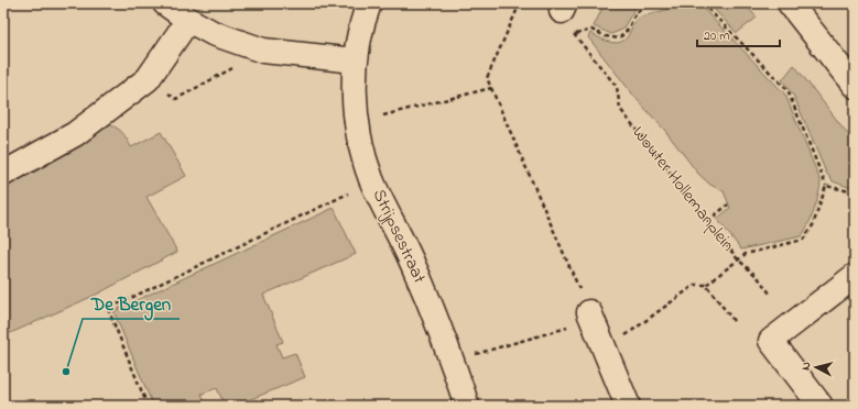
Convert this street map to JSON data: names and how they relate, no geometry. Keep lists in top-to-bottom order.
{
  "streets": {
    "street": ["Strijpsestraat"],
    "path": ["Wouter Hollemanplein"]
  },
  "places": ["De Bergen"],
  "scale_bar": "20 m",
  "north": "left"
}
